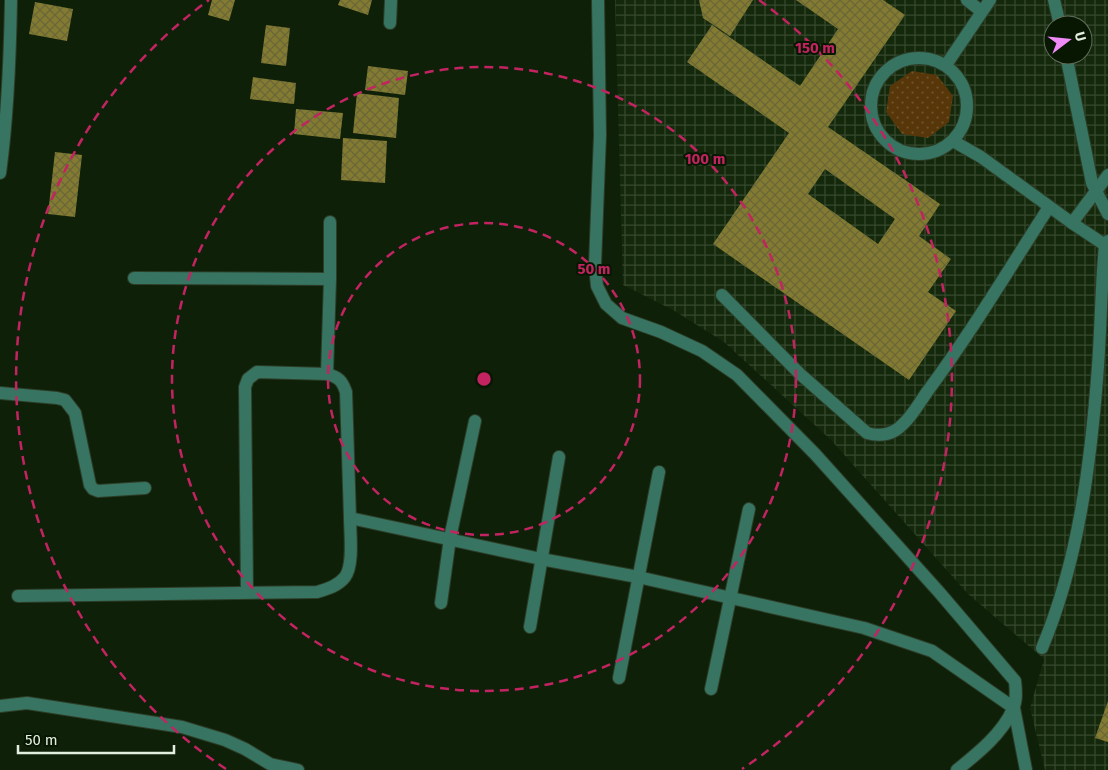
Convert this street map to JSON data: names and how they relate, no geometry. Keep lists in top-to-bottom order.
{
  "scale_bar": "50 m",
  "north": "right",
  "rings": ["150 m", "100 m", "50 m"]
}
